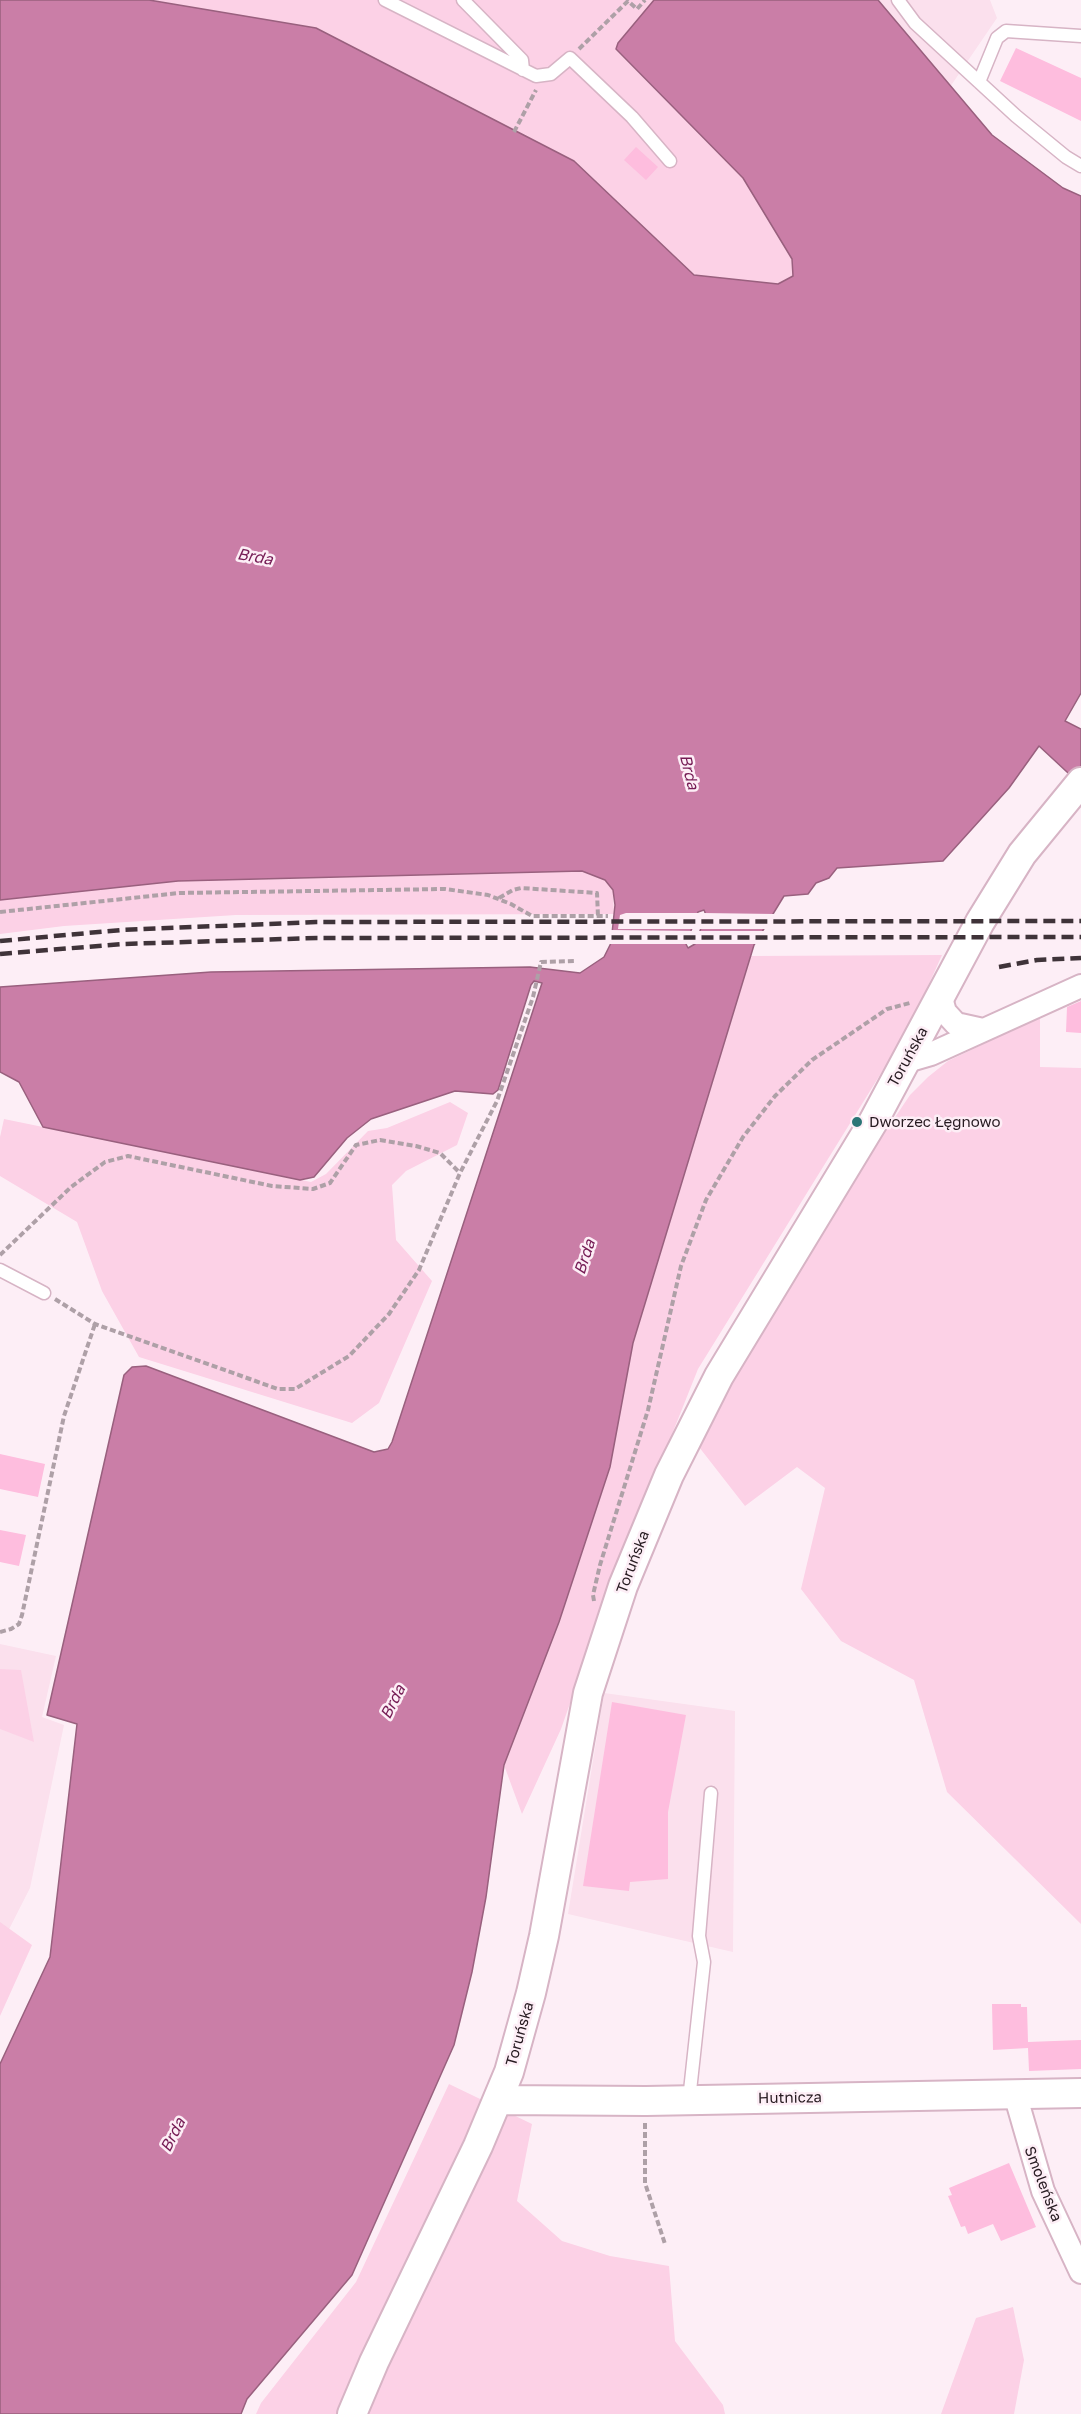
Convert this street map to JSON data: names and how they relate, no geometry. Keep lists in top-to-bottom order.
{
  "streets": {
    "street": ["Toruńska", "Hutnicza", "Smoleńska"]
  },
  "crossings": [
    ["Toruńska", "Hutnicza"],
    ["Hutnicza", "Smoleńska"]
  ],
  "water": ["Brda"],
  "places": ["Dworzec Łęgnowo"]
}
